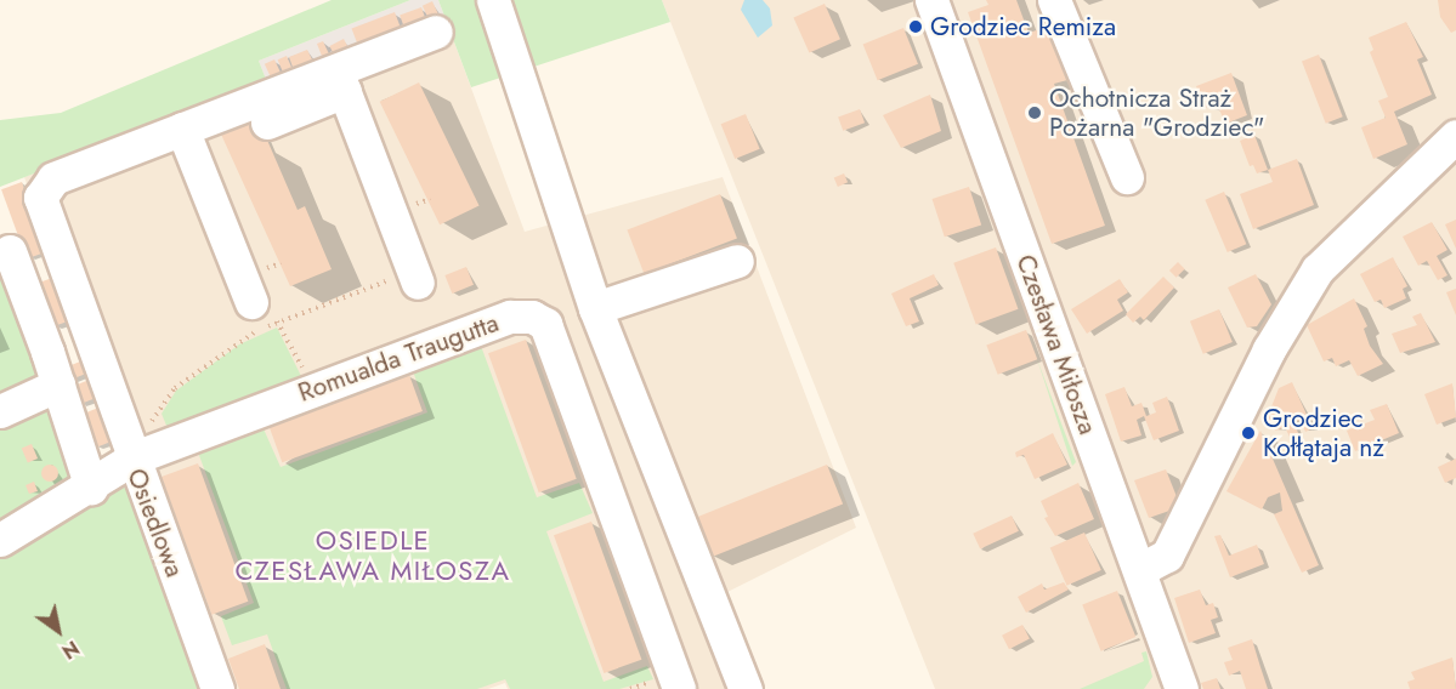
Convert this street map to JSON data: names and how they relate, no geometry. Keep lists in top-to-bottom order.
{
  "streets": {
    "street": ["Czesława Miłosza", "Romualda Traugutta", "Osiedlowa"]
  },
  "crossings": [
    ["Romualda Traugutta", "Osiedlowa"]
  ],
  "districts": ["OSIEDLE CZESŁAWA MIŁOSZA"],
  "places": ["Grodziec Remiza", "Ochotnicza Straż Pożarna \"Grodziec\"", "Grodziec Kołłątaja nż"],
  "north": "bottom right"
}
